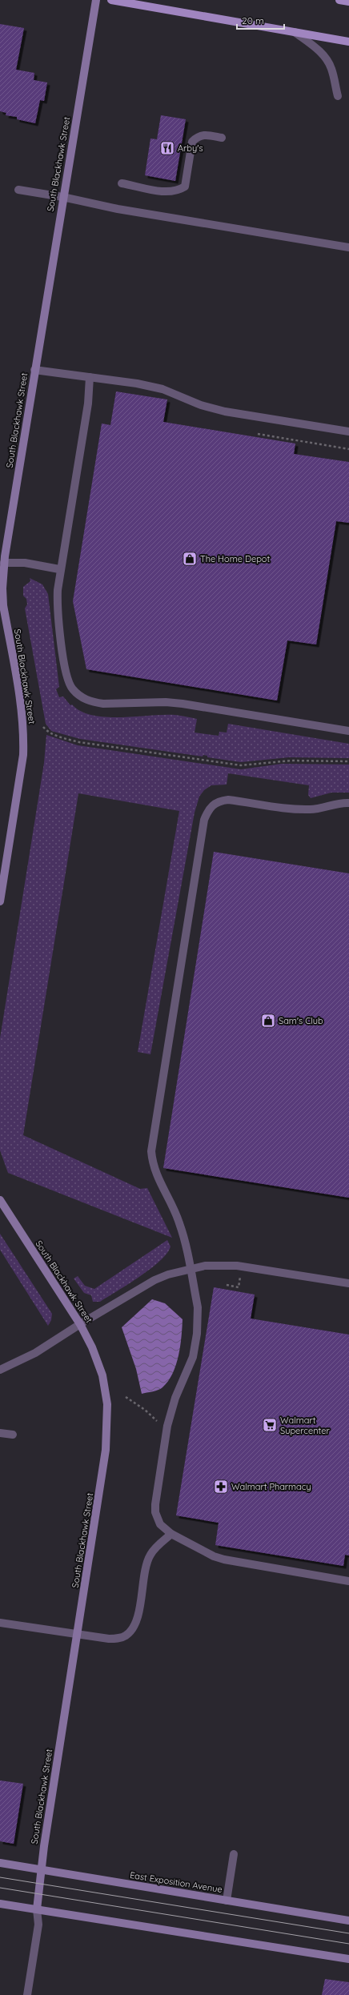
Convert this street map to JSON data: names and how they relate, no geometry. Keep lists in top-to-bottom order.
{
  "streets": {
    "street": ["South Blackhawk Street", "East Exposition Avenue"]
  },
  "crossings": [
    ["South Blackhawk Street", "East Exposition Avenue"]
  ],
  "places": {
    "restaurant": ["Arby's"],
    "shop": ["The Home Depot", "Sam's Club"],
    "supermarket": ["Walmart Supercenter"],
    "pharmacy": ["Walmart Pharmacy"]
  },
  "scale_bar": "20 m"
}
